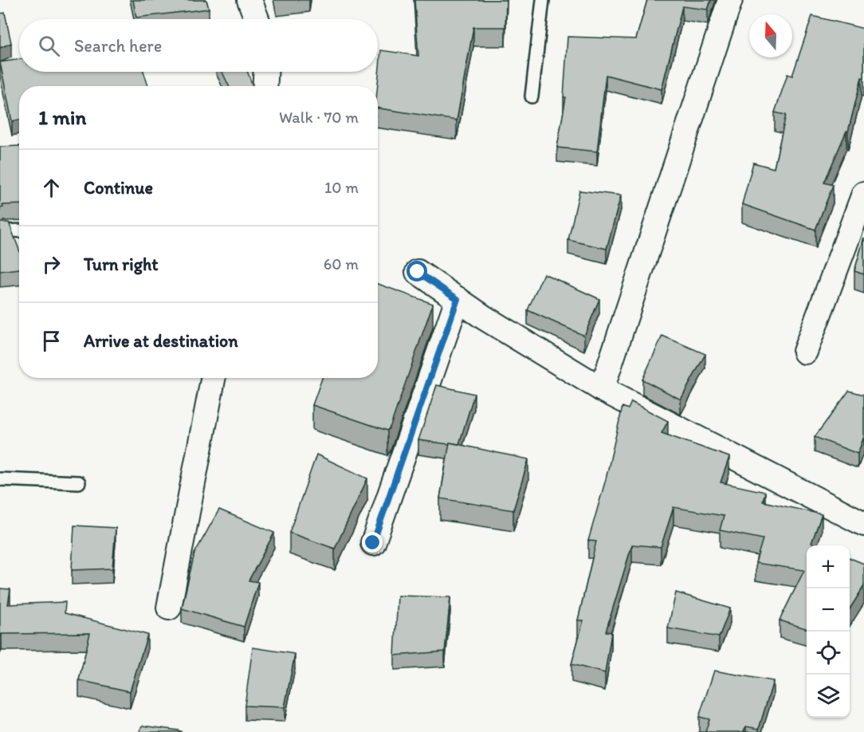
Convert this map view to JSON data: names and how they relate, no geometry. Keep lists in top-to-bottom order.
{
  "north": "top",
  "page": {
    "search": "Search here",
    "heading": ["1 min", "Walk · 70 m"],
    "list": [
      ["Continue", "10 m"],
      ["Turn right", "60 m"],
      "Arrive at destination"
    ],
    "map_buttons": ["+", "−"]
  }
}
